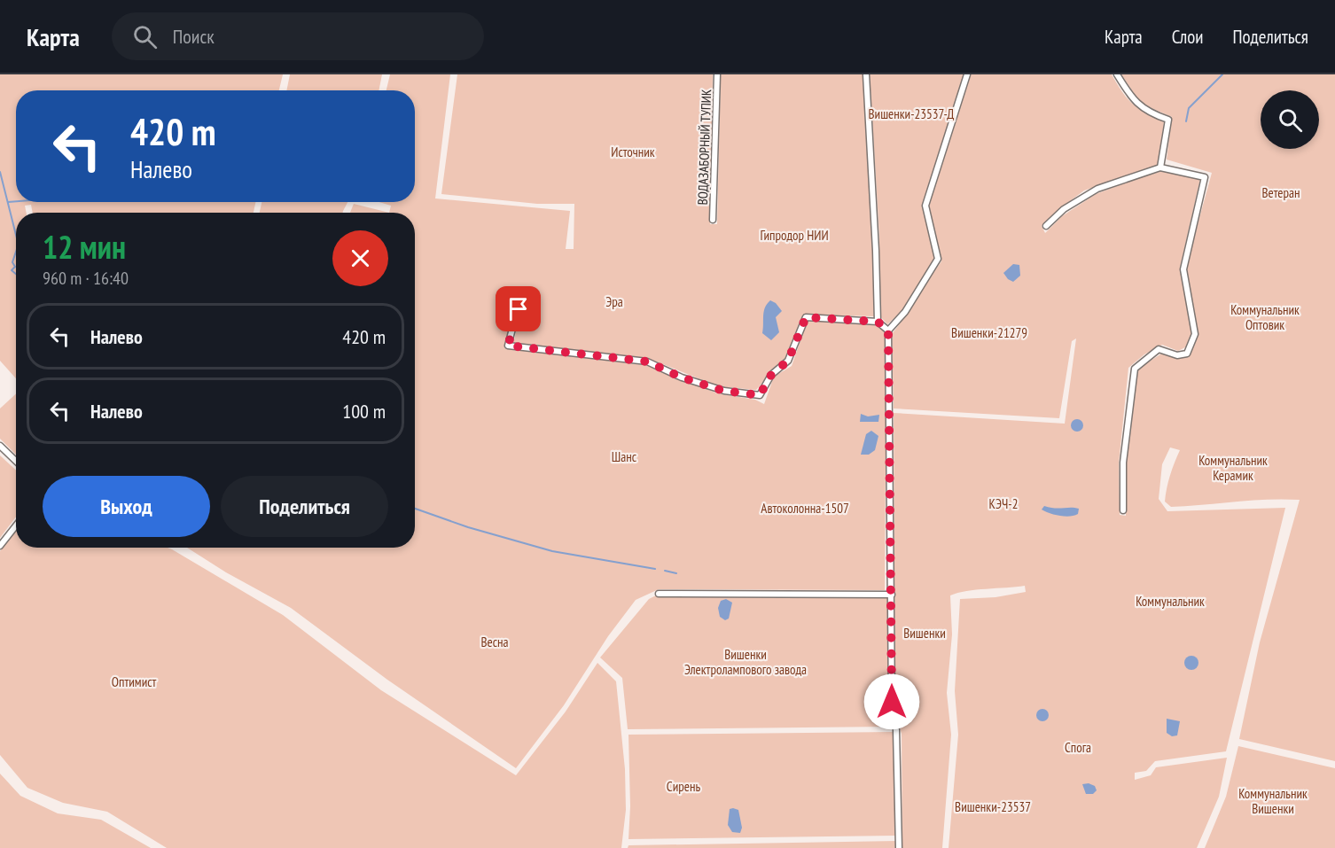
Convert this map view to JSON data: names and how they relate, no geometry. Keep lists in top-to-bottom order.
{
  "streets": {
    "street": ["ВОДАЗАБОРНЫЙ ТУПИК"]
  },
  "parks": [
    "Вишенки-23537-Д",
    "Источник",
    "Ветеран",
    "Гипродор НИИ",
    "Эра",
    "Коммунальник Оптовик",
    "Вишенки-21279",
    "Шанс",
    "Коммунальник Керамик",
    "КЭЧ-2",
    "Автоколонна-1507",
    "Коммунальник",
    "Вишенки",
    "Весна",
    "Вишенки Электролампового завода",
    "Оптимист",
    "Спога",
    "Сирень",
    "Коммунальник Вишенки",
    "Вишенки-23537"
  ],
  "page": {
    "header": "Карта",
    "search": "Поиск",
    "nav": ["Карта", "Слои", "Поделиться"],
    "turn": ["420 m", "Налево"],
    "heading": ["12 мин", "960 m · 16:40"],
    "list": [
      {
        "name": "Налево",
        "value": "420 m"
      },
      {
        "name": "Налево",
        "value": "100 m"
      }
    ],
    "buttons": ["Выход", "Поделиться"]
  }
}
